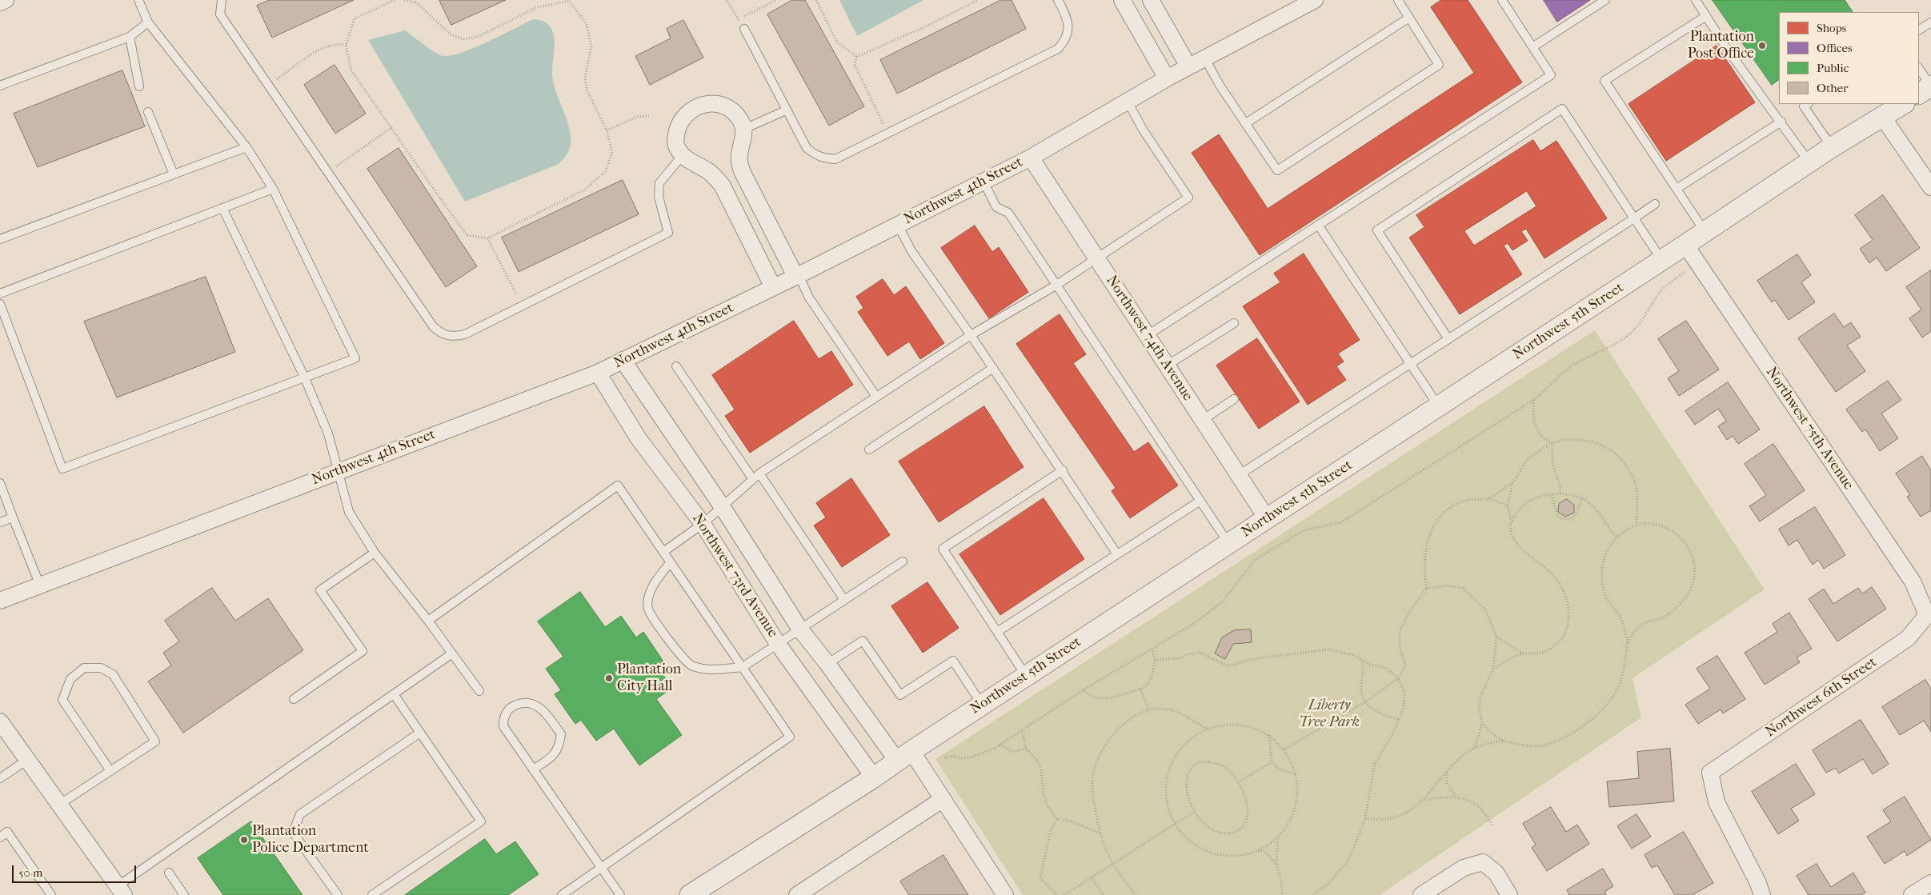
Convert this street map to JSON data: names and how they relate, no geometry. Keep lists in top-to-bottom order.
{
  "streets": {
    "street": [
      "Northwest 4th Street",
      "Northwest 5th Street",
      "Northwest 74th Avenue",
      "Northwest 75th Avenue",
      "Northwest 73rd Avenue",
      "Northwest 6th Street"
    ]
  },
  "crossings": [
    ["Northwest 4th Street", "Northwest 74th Avenue"],
    ["Northwest 4th Street", "Northwest 73rd Avenue"],
    ["Northwest 5th Street", "Northwest 74th Avenue"],
    ["Northwest 5th Street", "Northwest 75th Avenue"],
    ["Northwest 5th Street", "Northwest 73rd Avenue"],
    ["Northwest 75th Avenue", "Northwest 6th Street"]
  ],
  "parks": ["Liberty Tree Park"],
  "places": ["Plantation Post Office", "Plantation City Hall", "Plantation Police Department"],
  "legend": [
    "Shops",
    "Offices",
    "Public",
    "Other"
  ],
  "scale_bar": "50 m"
}
